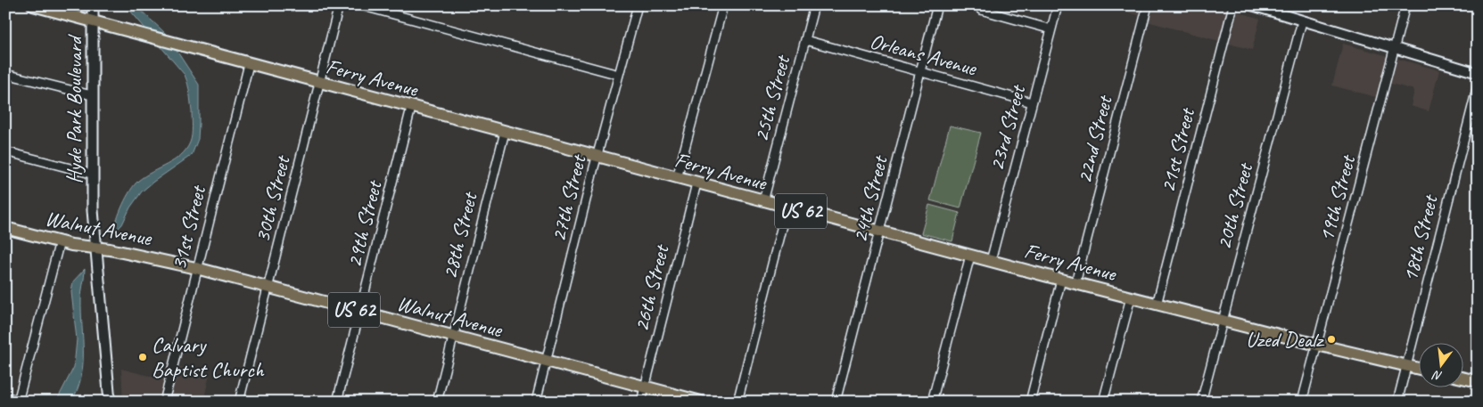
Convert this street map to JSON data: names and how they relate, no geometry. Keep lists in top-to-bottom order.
{
  "streets": {
    "main road": [
      "Ferry Avenue",
      "Hyde Park Boulevard",
      "US 62",
      "Walnut Avenue"
    ],
    "street": [
      "Orleans Avenue",
      "25th Street",
      "23rd Street",
      "22nd Street",
      "21st Street",
      "27th Street",
      "19th Street",
      "30th Street",
      "24th Street",
      "20th Street",
      "29th Street",
      "31st Street",
      "28th Street",
      "18th Street",
      "26th Street"
    ]
  },
  "crossings": [
    ["Orleans Avenue", "25th Street"],
    ["Orleans Avenue", "23rd Street"],
    ["Orleans Avenue", "24th Street"],
    ["Ferry Avenue", "25th Street"],
    ["Ferry Avenue", "Hyde Park Boulevard"],
    ["Ferry Avenue", "23rd Street"],
    ["Ferry Avenue", "22nd Street"],
    ["Ferry Avenue", "21st Street"],
    ["Ferry Avenue", "27th Street"],
    ["Ferry Avenue", "19th Street"],
    ["Ferry Avenue", "30th Street"],
    ["Ferry Avenue", "24th Street"],
    ["Ferry Avenue", "20th Street"],
    ["Ferry Avenue", "29th Street"],
    ["Ferry Avenue", "31st Street"],
    ["Ferry Avenue", "28th Street"],
    ["Ferry Avenue", "18th Street"],
    ["Ferry Avenue", "26th Street"],
    ["Hyde Park Boulevard", "Walnut Avenue"],
    ["27th Street", "Walnut Avenue"],
    ["30th Street", "Walnut Avenue"],
    ["29th Street", "Walnut Avenue"],
    ["Walnut Avenue", "31st Street"],
    ["Walnut Avenue", "28th Street"],
    ["Walnut Avenue", "26th Street"]
  ],
  "places": ["Uzed Dealz", "Calvary Baptist Church"],
  "north": "bottom"
}
